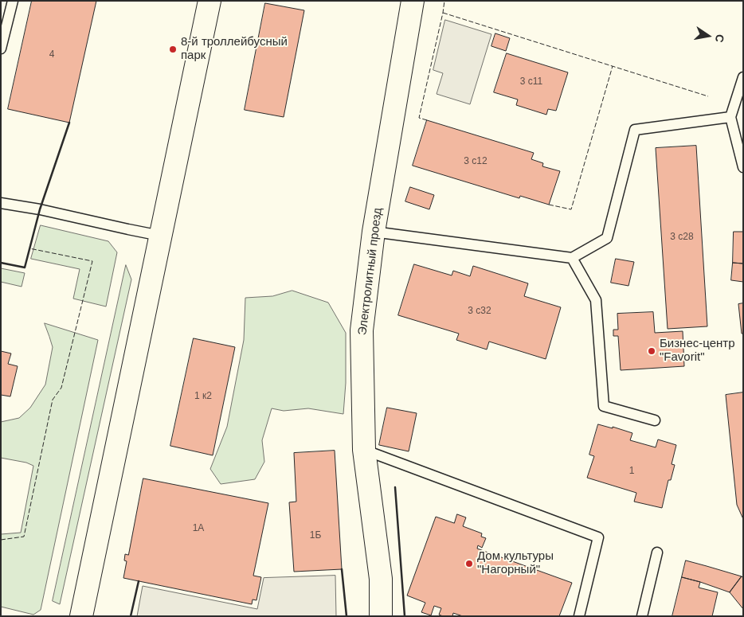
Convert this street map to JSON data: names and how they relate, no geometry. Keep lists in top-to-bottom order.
{
  "streets": {
    "street": ["Электролитный проезд"]
  },
  "places": ["8-й троллейбусный парк", "Бизнес-центр \"Favorit\"", "Дом культуры \"Нагорный\""],
  "house_numbers": [
    "4",
    "3 с11",
    "3 с12",
    "3 с28",
    "3 с32",
    "1 к2",
    "1",
    "1А",
    "1Б"
  ],
  "north": "right"
}
